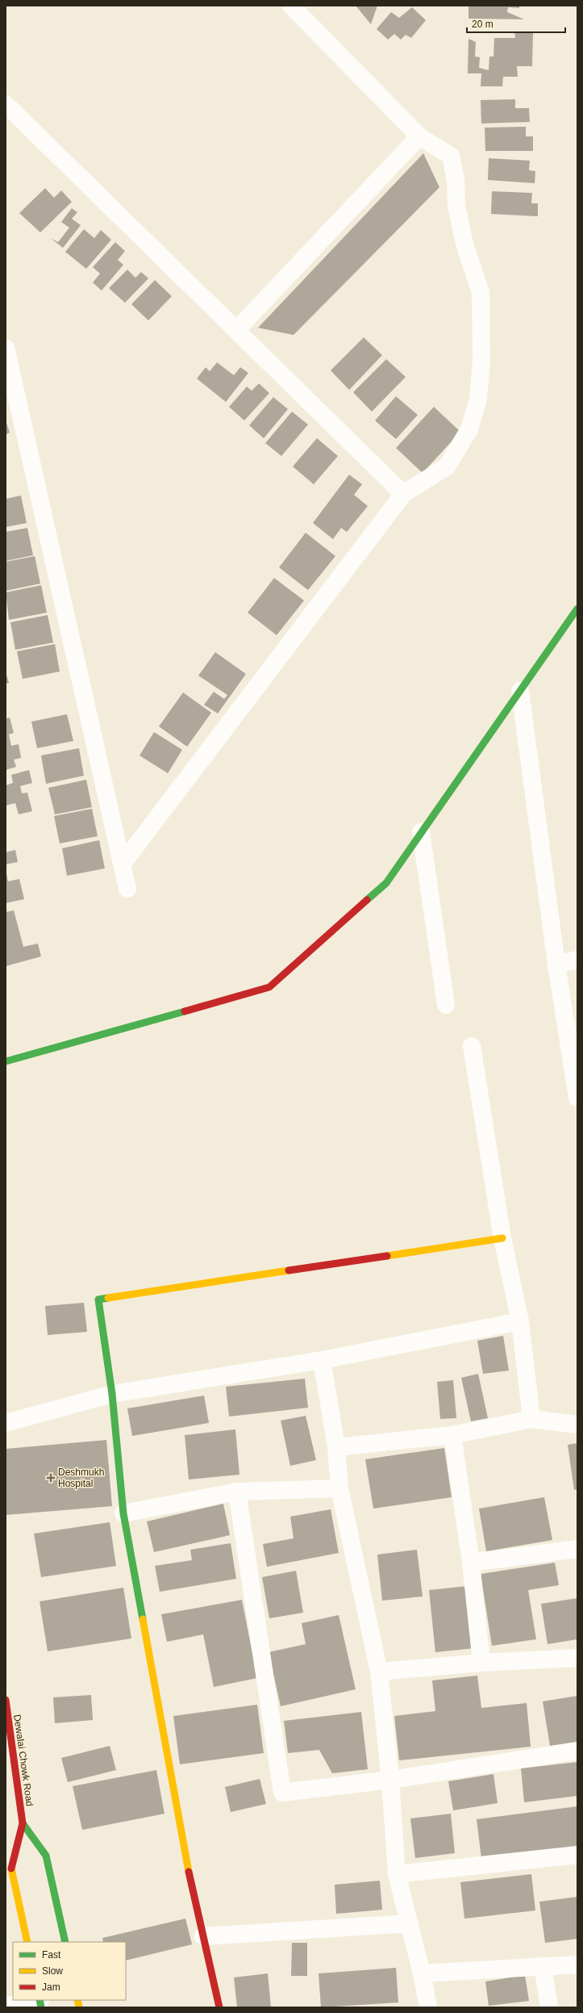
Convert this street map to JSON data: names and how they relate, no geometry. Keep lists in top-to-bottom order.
{
  "streets": {
    "street": ["Dewalai Chowk Road"]
  },
  "places": {
    "health": ["Deshmukh Hospital"]
  },
  "legend": ["Fast", "Slow", "Jam"],
  "scale_bar": "20 m"
}
